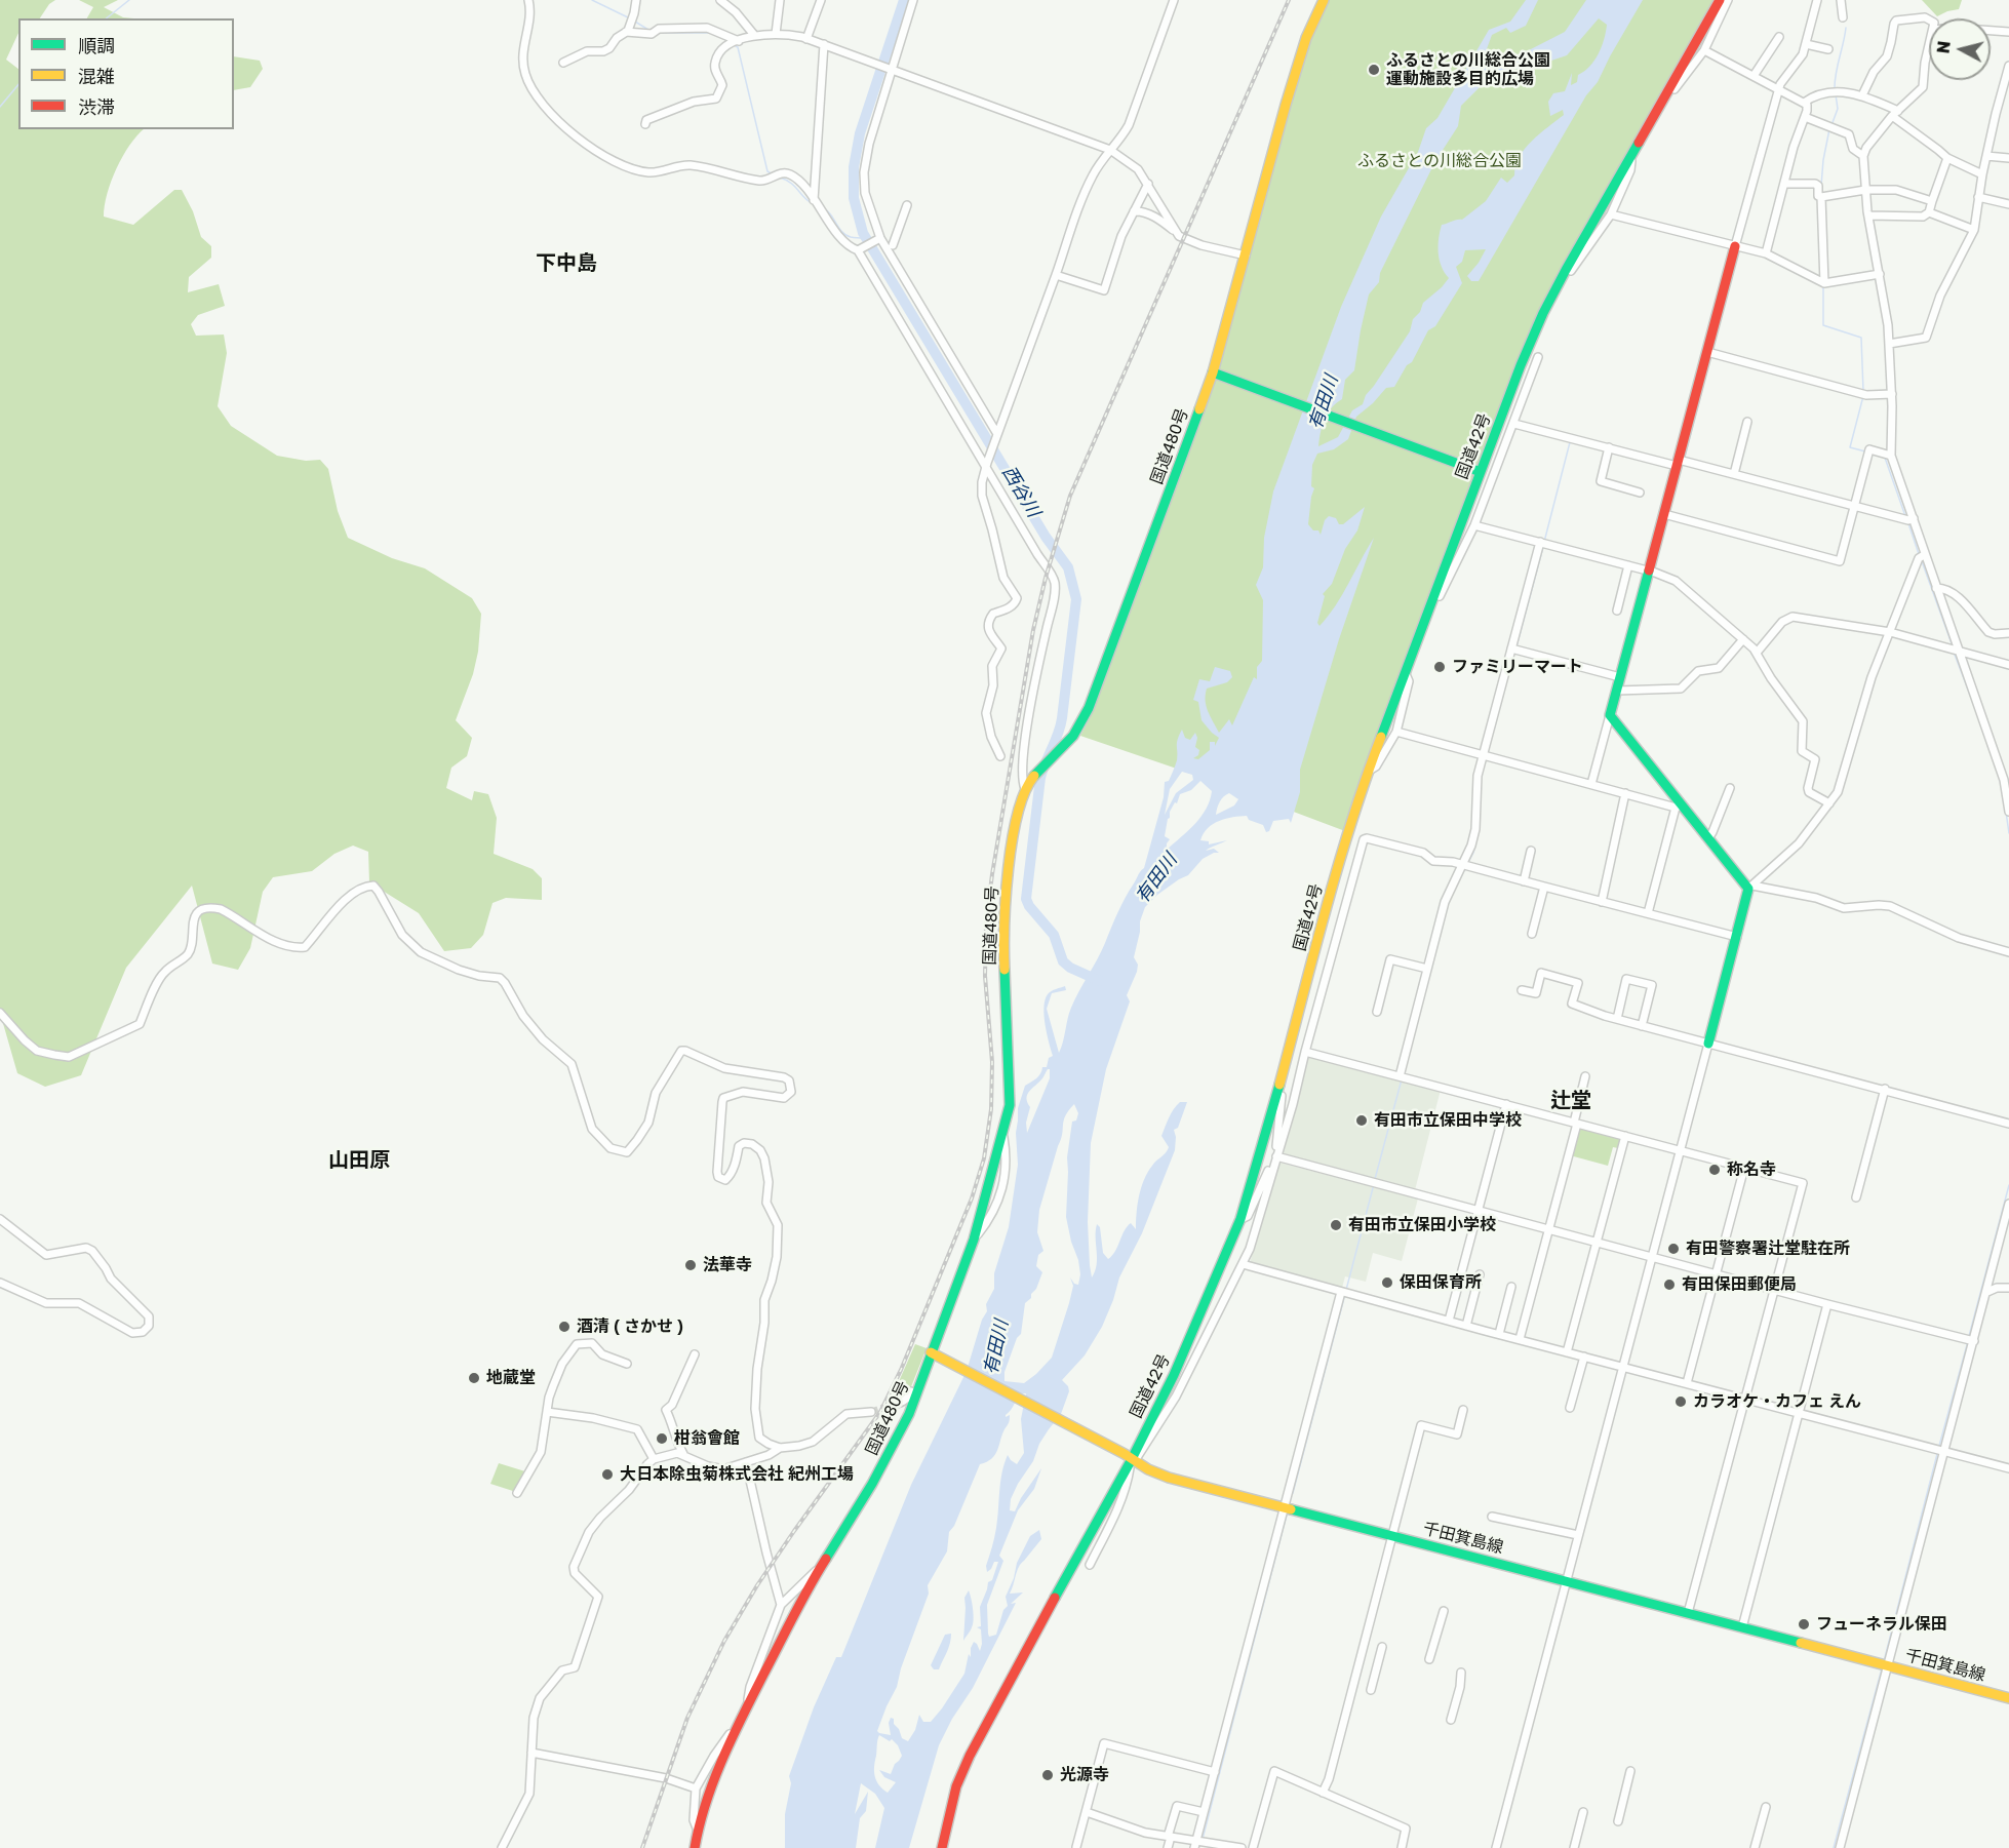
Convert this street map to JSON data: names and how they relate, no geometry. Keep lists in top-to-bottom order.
{
  "streets": {
    "main road": ["国道480号", "国道42号", "千田箕島線"]
  },
  "crossings": [
    ["国道480号", "千田箕島線"],
    ["国道42号", "千田箕島線"]
  ],
  "districts": ["下中島", "辻堂", "山田原"],
  "water": ["有田川", "西谷川"],
  "parks": ["ふるさとの川総合公園"],
  "places": [
    "ふるさとの川総合公園 運動施設多目的広場",
    "ファミリーマート",
    "有田市立保田中学校",
    "称名寺",
    "有田市立保田小学校",
    "有田警察署辻堂駐在所",
    "法華寺",
    "保田保育所",
    "有田保田郵便局",
    "酒清 ( さかせ )",
    "地蔵堂",
    "カラオケ・カフェ えん",
    "柑翁會館",
    "大日本除虫菊株式会社 紀州工場",
    "フューネラル保田",
    "光源寺"
  ],
  "legend": ["順調", "混雑", "渋滞"],
  "north": "left"
}
